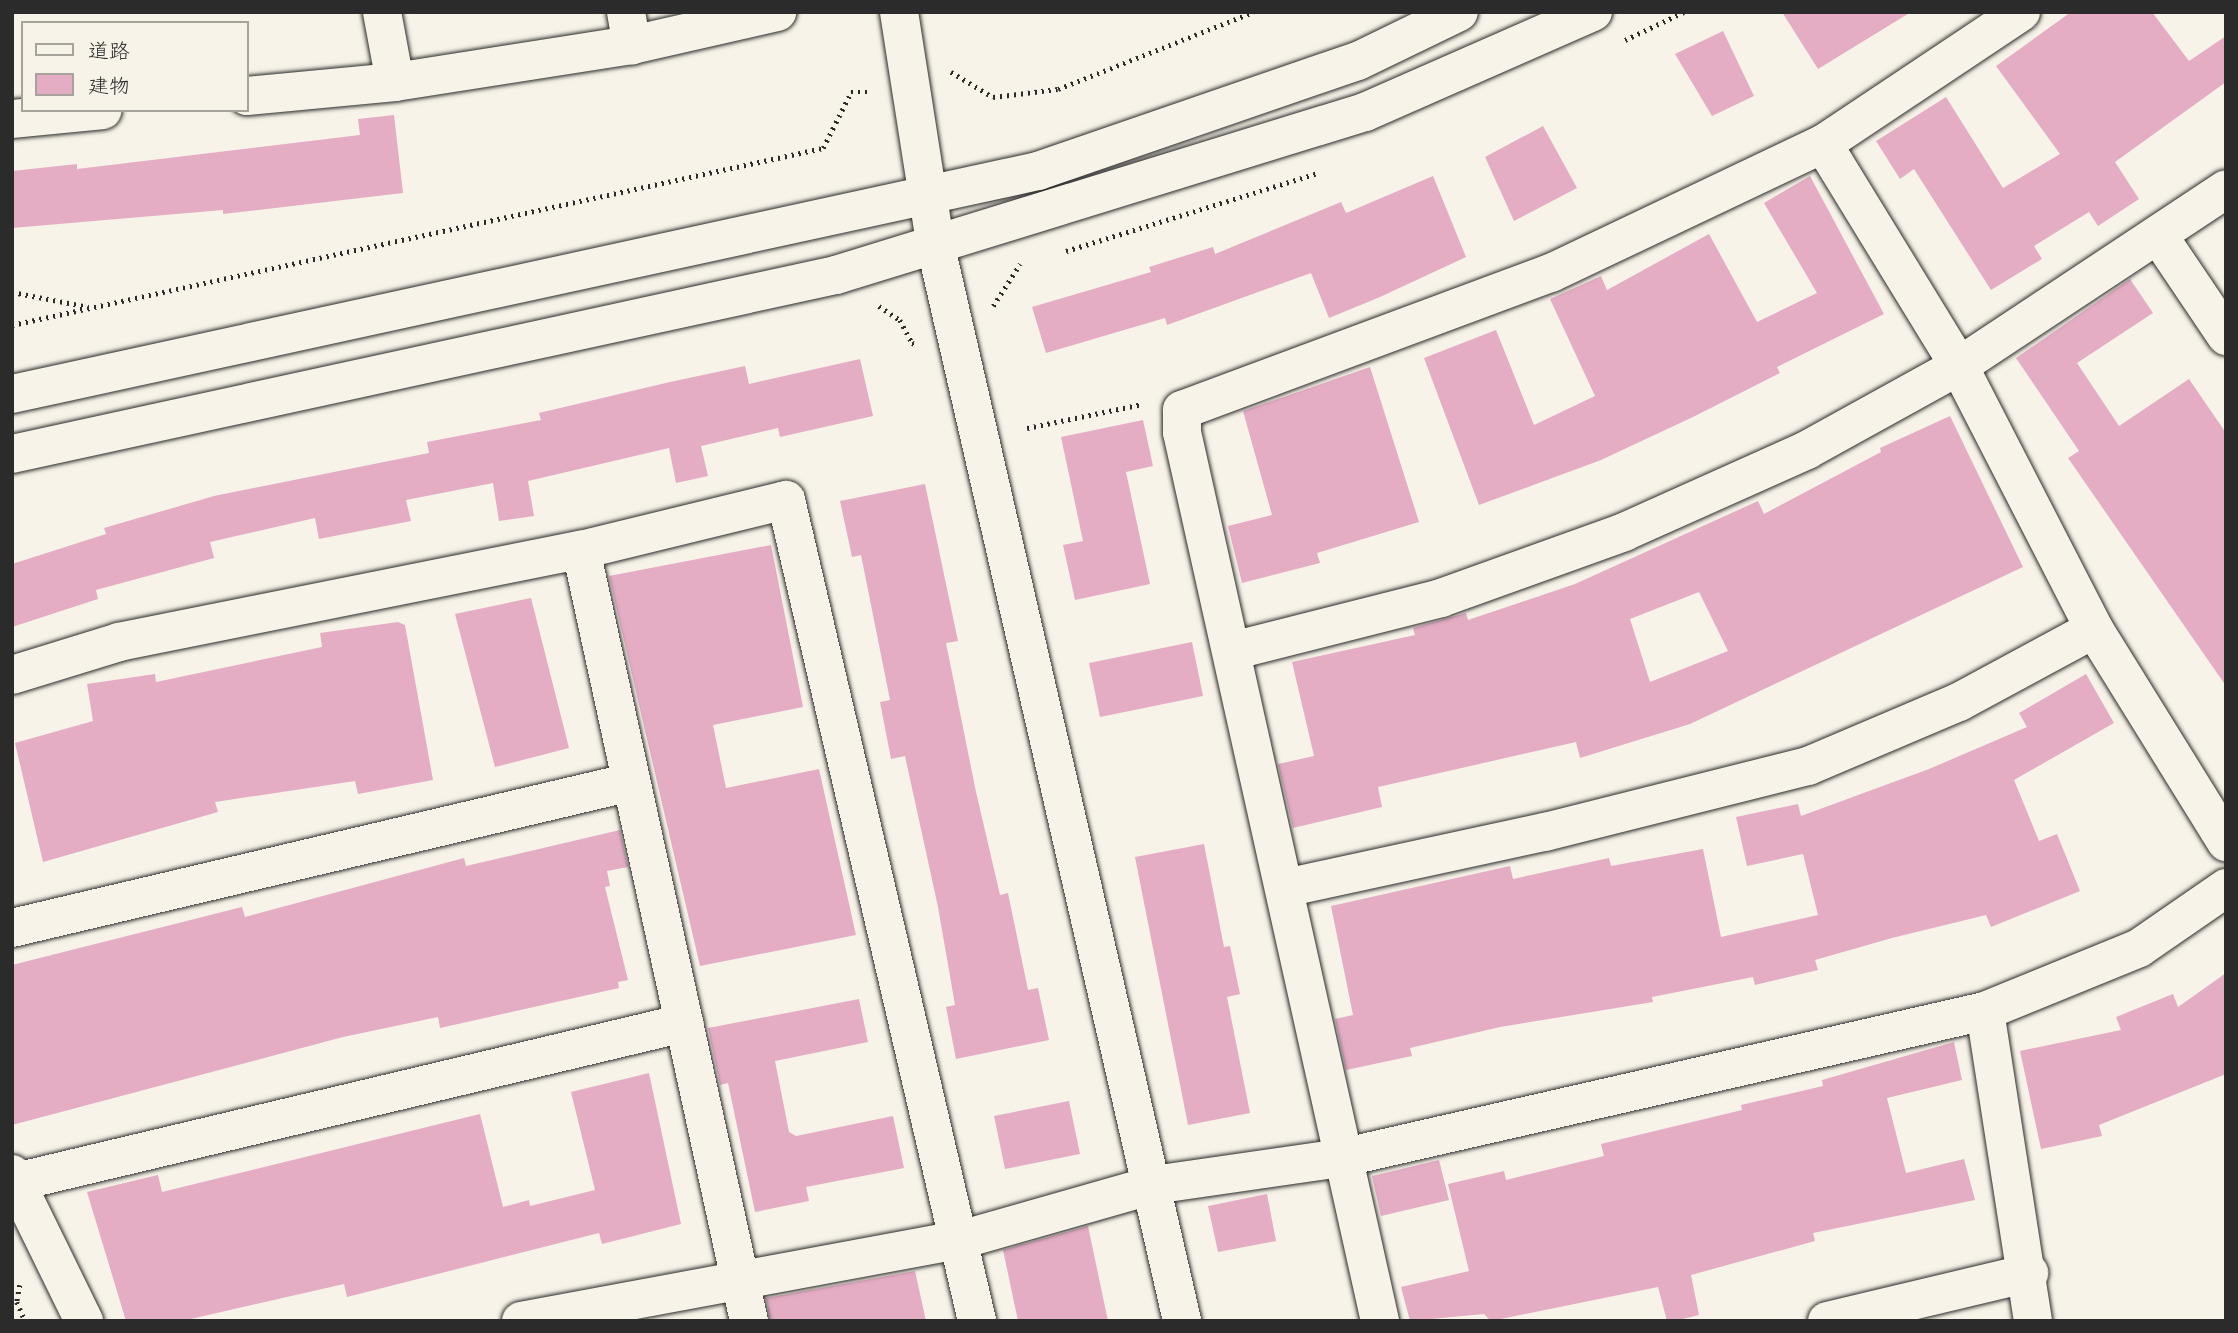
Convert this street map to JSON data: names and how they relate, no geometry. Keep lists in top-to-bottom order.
{
  "legend": ["道路", "建物"]
}
